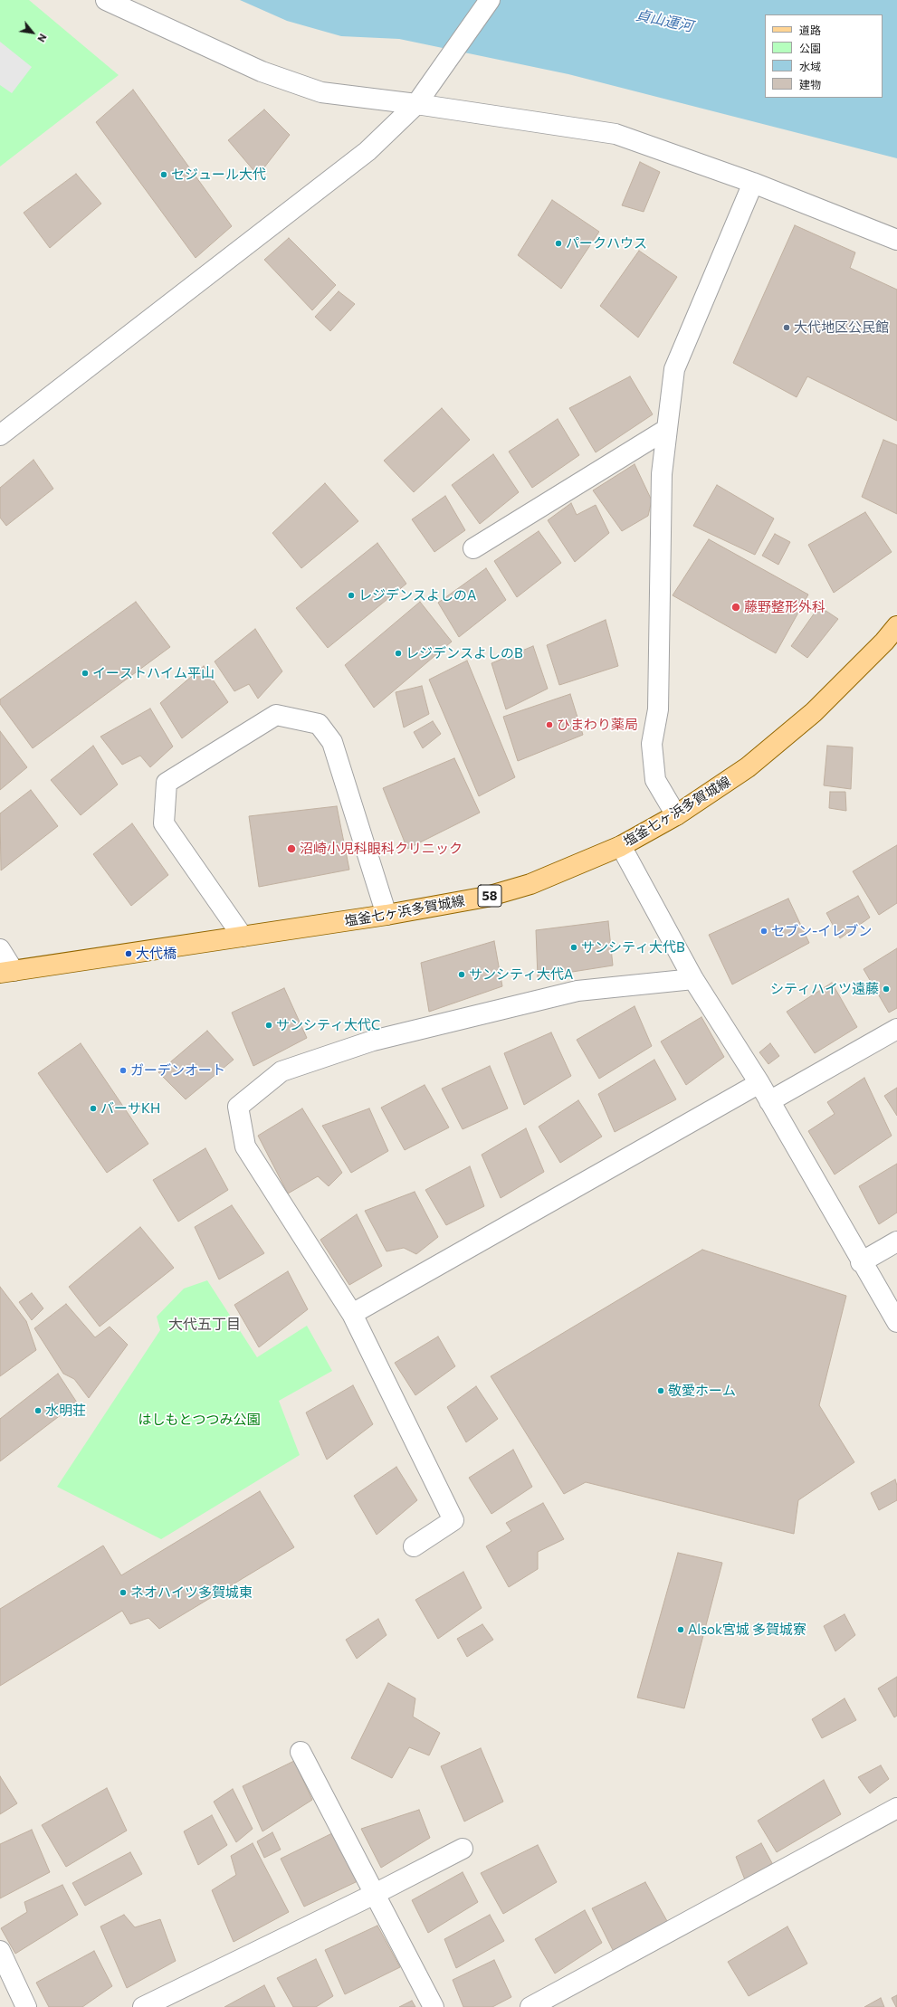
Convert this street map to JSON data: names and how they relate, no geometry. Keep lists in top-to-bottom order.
{
  "streets": {
    "main road": ["塩釜七ヶ浜多賀城線", "58"]
  },
  "districts": ["大代五丁目"],
  "water": ["貞山運河"],
  "parks": ["はしもとつつみ公園"],
  "places": [
    "セジュール大代",
    "パークハウス",
    "大代地区公民館",
    "レジデンスよしのA",
    "藤野整形外科",
    "レジデンスよしのB",
    "イーストハイム平山",
    "ひまわり薬局",
    "沼崎小児科眼科クリニック",
    "セブン-イレブン",
    "サンシティ大代B",
    "大代橋",
    "サンシティ大代A",
    "シティハイツ遠藤",
    "サンシティ大代C",
    "ガーデンオート",
    "バーサKH",
    "敬愛ホーム",
    "水明荘",
    "ネオハイツ多賀城東",
    "Alsok宮城 多賀城寮"
  ],
  "legend": [
    "道路",
    "公園",
    "水域",
    "建物"
  ],
  "north": "bottom right"
}
